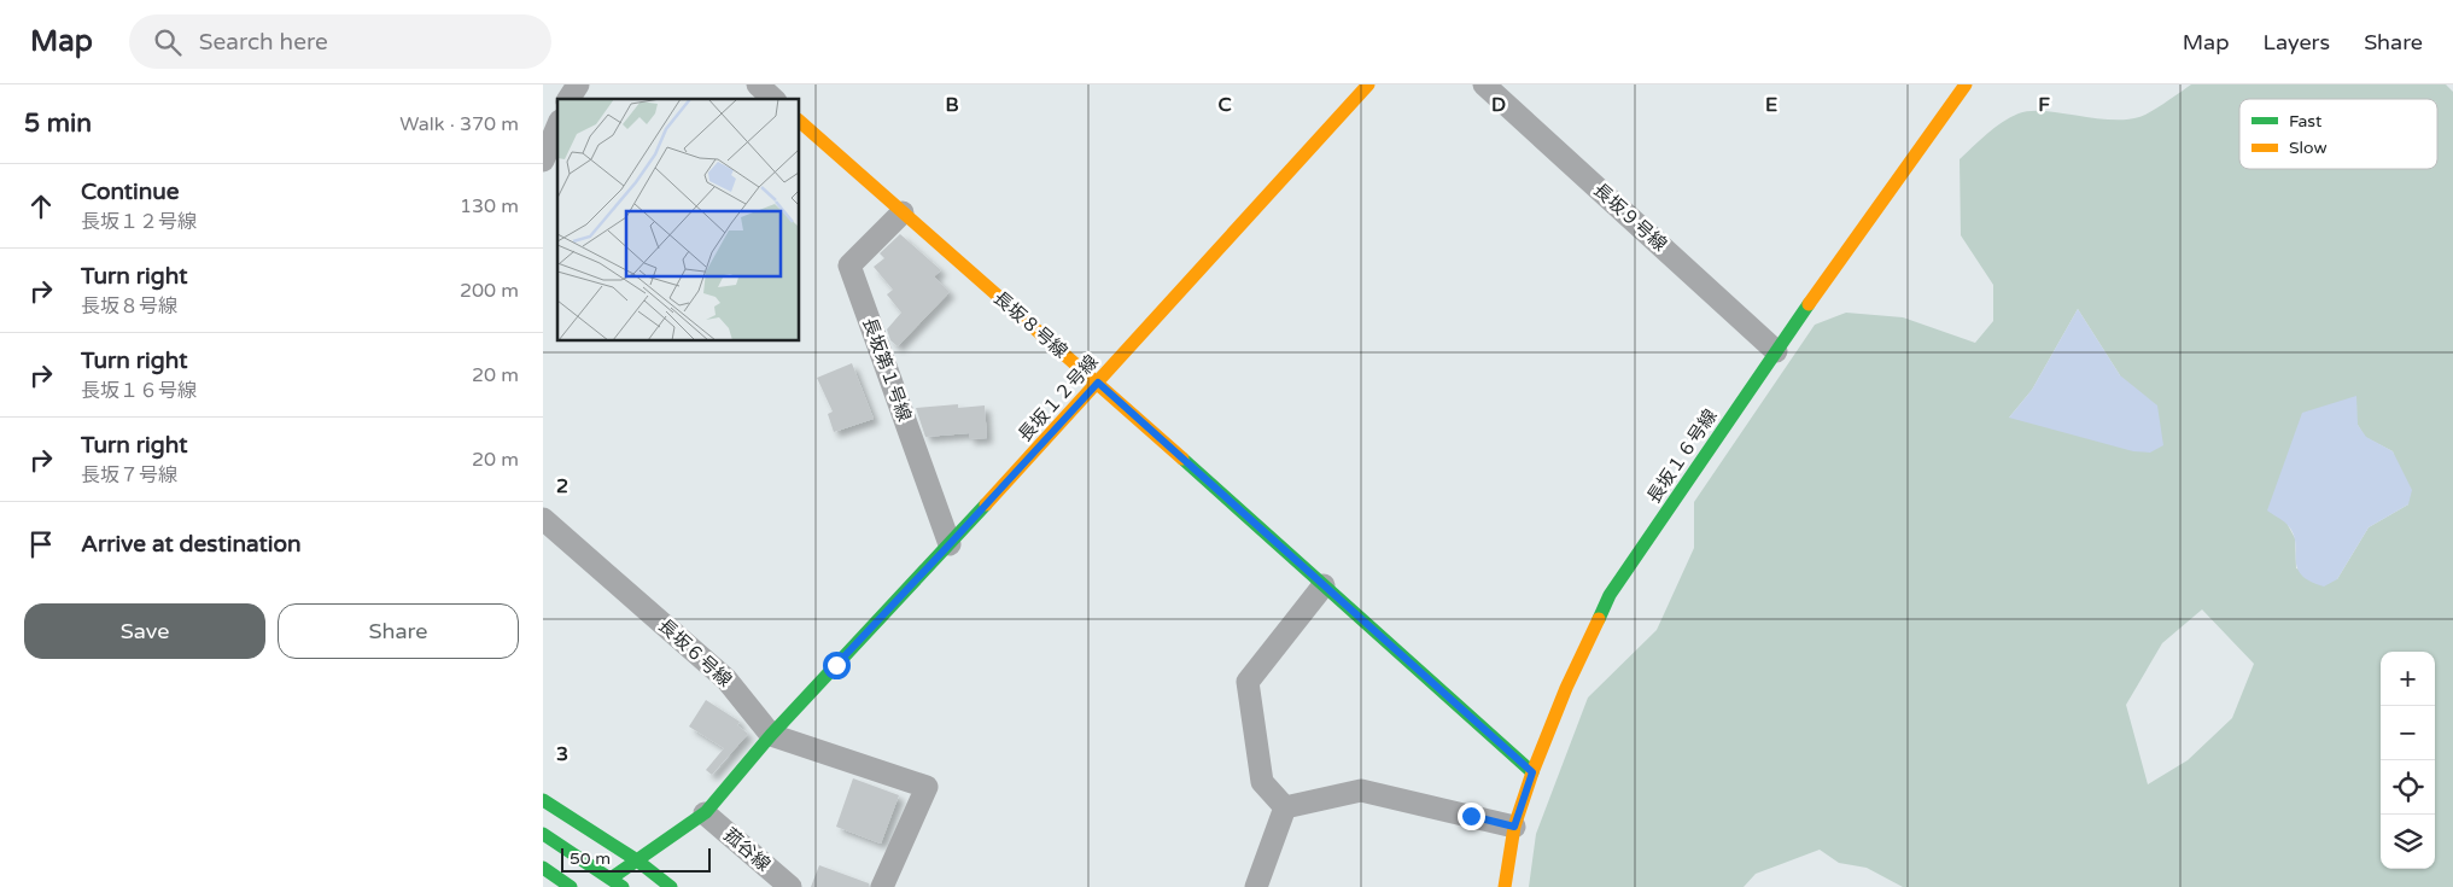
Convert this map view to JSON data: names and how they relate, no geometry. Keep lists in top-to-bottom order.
{
  "streets": {
    "main road": ["長坂８号線", "長坂１２号線", "長坂１６号線"],
    "street": [
      "長坂９号線",
      "長坂第１号線",
      "長坂６号線",
      "菰谷線"
    ]
  },
  "crossings": [
    ["長坂９号線", "長坂１６号線"],
    ["長坂８号線", "長坂第１号線"],
    ["長坂８号線", "長坂１２号線"],
    ["長坂８号線", "長坂１６号線"],
    ["長坂第１号線", "長坂１２号線"],
    ["長坂１２号線", "長坂６号線"],
    ["長坂１２号線", "菰谷線"]
  ],
  "legend": ["Fast", "Slow"],
  "scale_bar": "50 m",
  "page": {
    "header": "Map",
    "search": "Search here",
    "nav": ["Map", "Layers", "Share"],
    "heading": ["5 min", "Walk · 370 m"],
    "list": [
      ["Continue", "長坂１２号線", "130 m"],
      ["Turn right", "長坂８号線", "200 m"],
      ["Turn right", "長坂１６号線", "20 m"],
      ["Turn right", "長坂７号線", "20 m"],
      "Arrive at destination"
    ],
    "buttons": ["Save", "Share"],
    "map_buttons": ["+", "−"],
    "scale": "50 m"
  },
  "grid": {
    "columns": [
      "B",
      "C",
      "D",
      "E",
      "F"
    ],
    "rows": ["2", "3"]
  }
}
